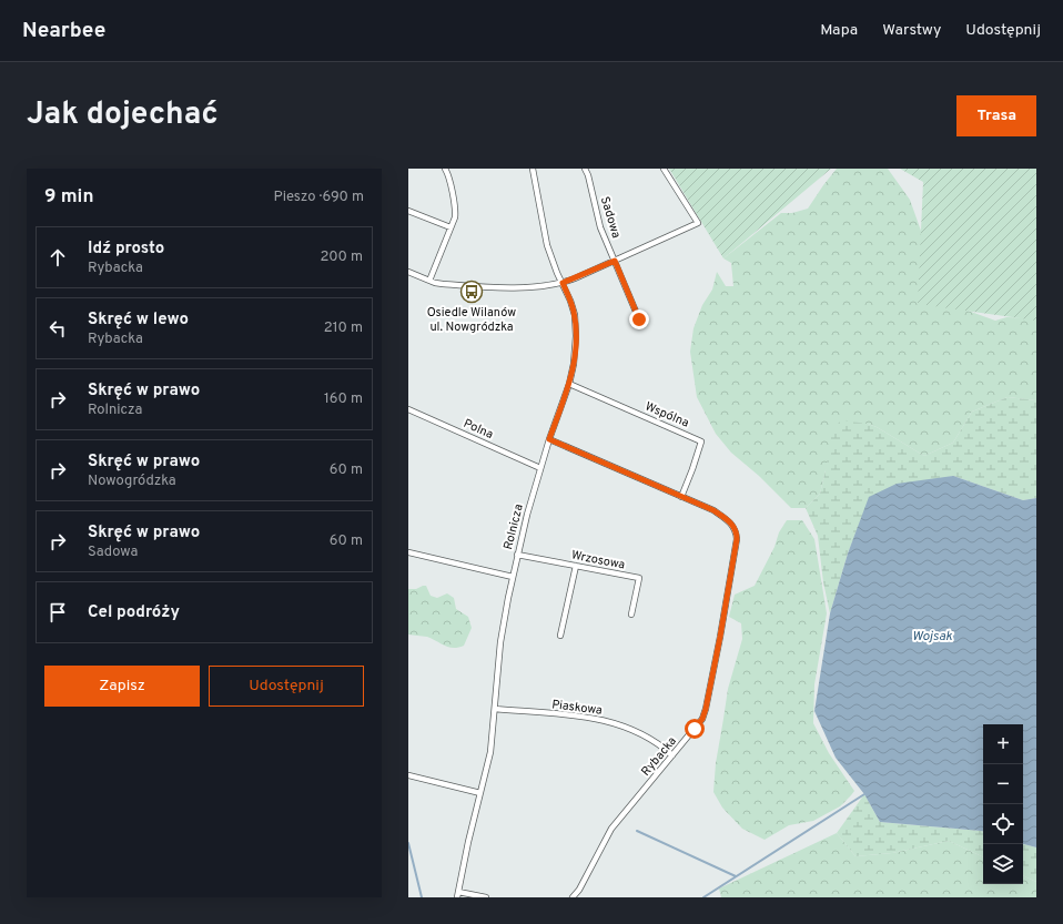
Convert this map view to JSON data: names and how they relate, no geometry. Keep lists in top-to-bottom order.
{
  "streets": {
    "street": [
      "Sadowa",
      "Wspólna",
      "Polna",
      "Rolnicza",
      "Wrzosowa",
      "Piaskowa",
      "Rybacka"
    ]
  },
  "crossings": [
    ["Wspólna", "Rolnicza"],
    ["Wspólna", "Rybacka"],
    ["Polna", "Rolnicza"],
    ["Rolnicza", "Wrzosowa"],
    ["Rolnicza", "Piaskowa"],
    ["Rolnicza", "Rybacka"],
    ["Piaskowa", "Rybacka"]
  ],
  "water": ["Wojsak"],
  "places": {
    "bus stop": ["Osiedle Wilanów ul. Nowgródzka"]
  },
  "page": {
    "header": "Nearbee",
    "nav": ["Mapa", "Warstwy", "Udostępnij"],
    "title": "Jak dojechać",
    "buttons": [
      "Trasa",
      ["Zapisz", "Udostępnij"]
    ],
    "heading": ["9 min", "Pieszo · 690 m"],
    "list": [
      ["Idź prosto", "Rybacka", "200 m"],
      ["Skręć w lewo", "Rybacka", "210 m"],
      ["Skręć w prawo", "Rolnicza", "160 m"],
      ["Skręć w prawo", "Nowogródzka", "60 m"],
      ["Skręć w prawo", "Sadowa", "60 m"],
      "Cel podróży"
    ],
    "map_buttons": ["+", "−"]
  }
}
